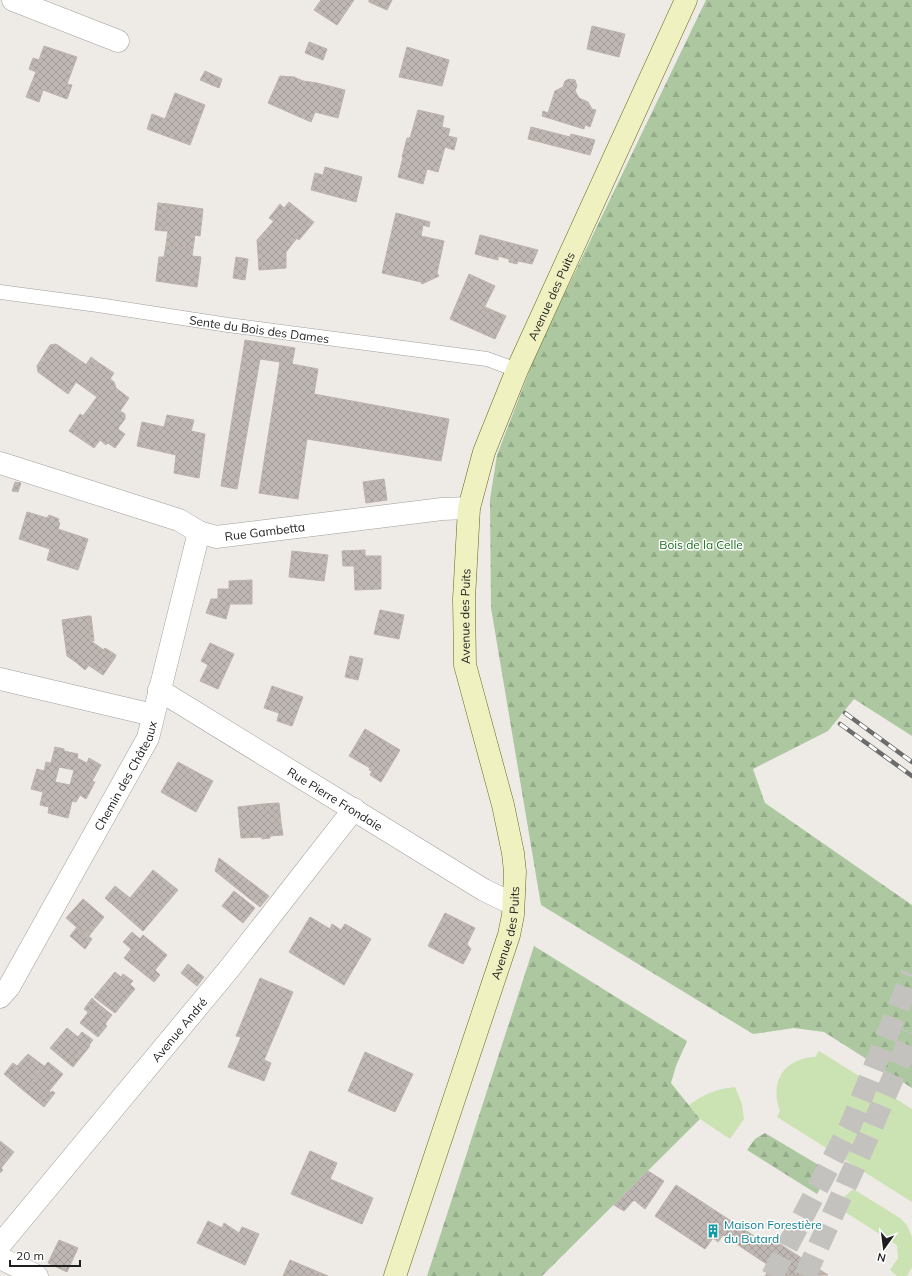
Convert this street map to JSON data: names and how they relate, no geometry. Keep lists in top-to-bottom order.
{
  "streets": {
    "street": [
      "Avenue des Puits",
      "Rue Gambetta",
      "Chemin des Châteaux",
      "Rue Pierre Frondaie",
      "Avenue André"
    ],
    "lane": ["Sente du Bois des Dames"]
  },
  "crossings": [
    ["Avenue des Puits", "Sente du Bois des Dames"],
    ["Avenue des Puits", "Rue Gambetta"],
    ["Avenue des Puits", "Rue Pierre Frondaie"],
    ["Rue Gambetta", "Chemin des Châteaux"],
    ["Chemin des Châteaux", "Rue Pierre Frondaie"],
    ["Rue Pierre Frondaie", "Avenue André"]
  ],
  "parks": ["Bois de la Celle"],
  "places": {
    "building": ["Maison Forestière du Butard"]
  },
  "scale_bar": "20 m",
  "north": "bottom"
}
